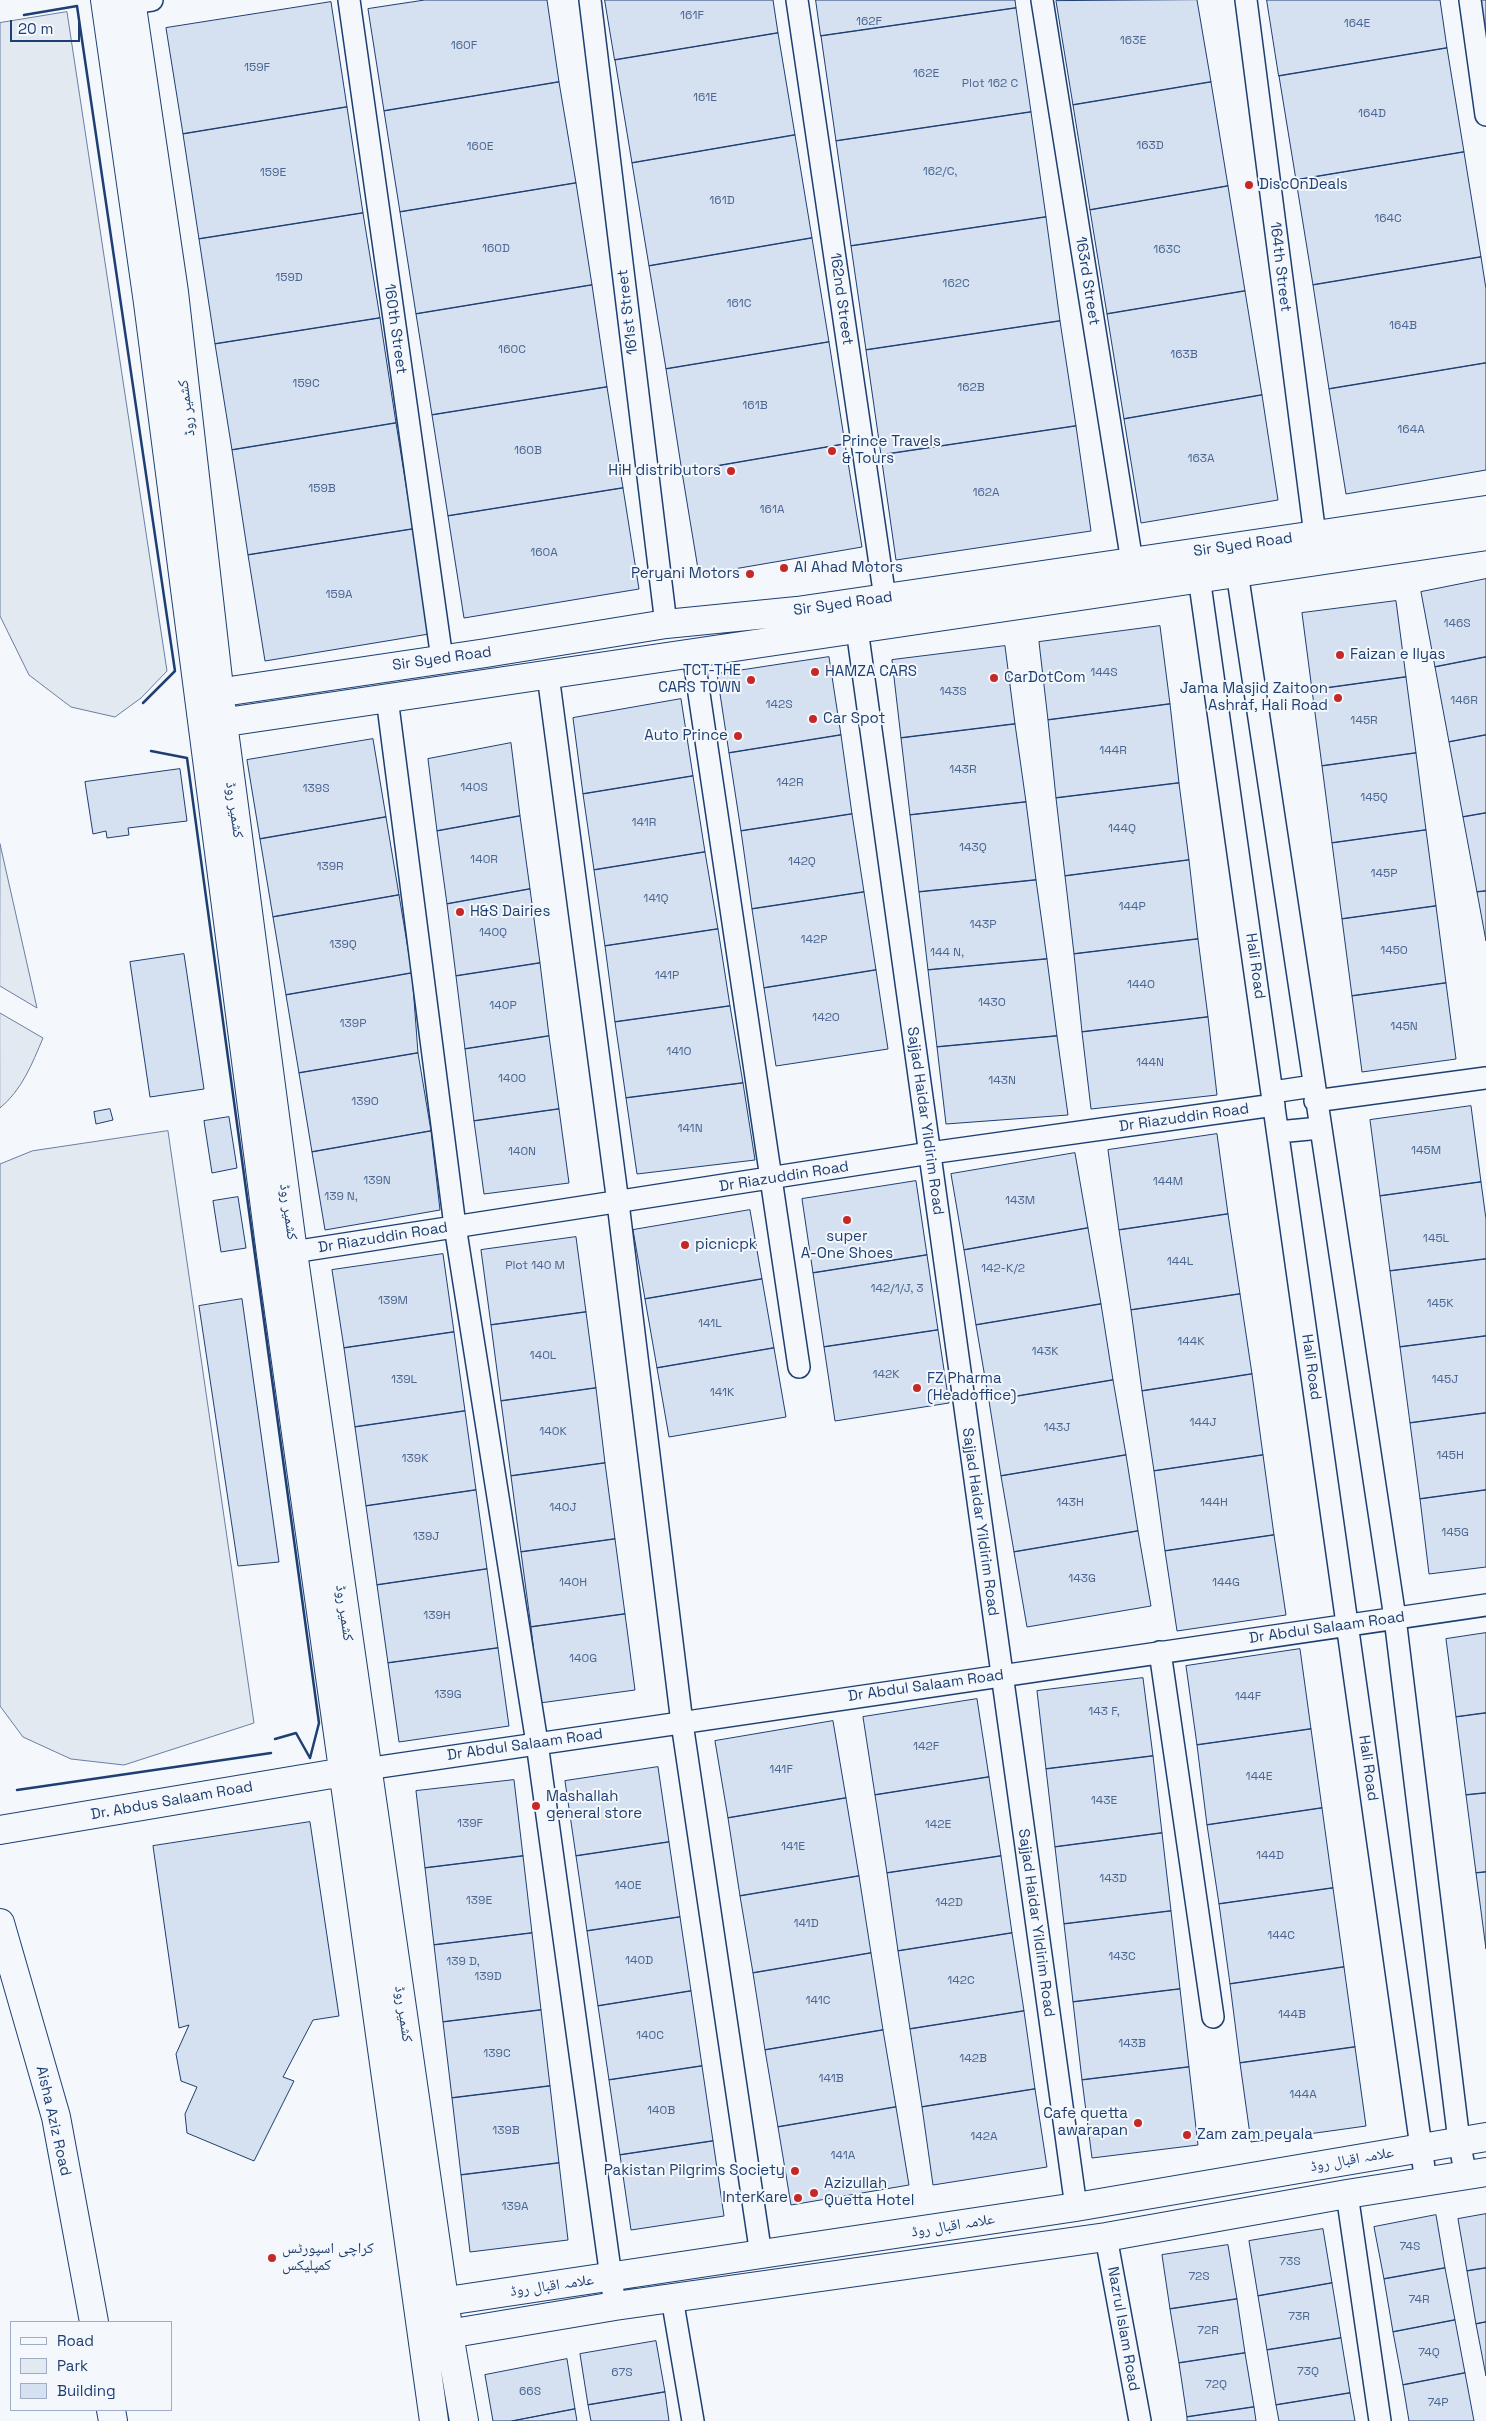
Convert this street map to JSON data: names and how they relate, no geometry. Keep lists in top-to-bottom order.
{
  "streets": {
    "main road": [
      "کشمیر روڈ",
      "Sir Syed Road",
      "Dr. Abdus Salaam Road",
      "Aisha Aziz Road",
      "علامہ اقبال روڈ"
    ],
    "street": [
      "164th Street",
      "163rd Street",
      "162nd Street",
      "161st Street",
      "160th Street",
      "Hali Road",
      "Dr Riazuddin Road",
      "Sajjad Haidar Yildirim Road",
      "Dr Abdul Salaam Road",
      "Nazrul Islam Road"
    ]
  },
  "crossings": [
    ["164th Street", "Sir Syed Road"],
    ["163rd Street", "Sir Syed Road"],
    ["162nd Street", "Sir Syed Road"],
    ["161st Street", "Sir Syed Road"],
    ["160th Street", "Sir Syed Road"],
    ["کشمیر روڈ", "Sir Syed Road"],
    ["کشمیر روڈ", "Dr Riazuddin Road"],
    ["کشمیر روڈ", "Dr Abdul Salaam Road"],
    ["کشمیر روڈ", "Dr. Abdus Salaam Road"],
    ["کشمیر روڈ", "علامہ اقبال روڈ"],
    ["Sir Syed Road", "Hali Road"],
    ["Sir Syed Road", "Sajjad Haidar Yildirim Road"],
    ["Hali Road", "Dr Riazuddin Road"],
    ["Hali Road", "Dr Abdul Salaam Road"],
    ["Hali Road", "علامہ اقبال روڈ"],
    ["Dr Riazuddin Road", "Sajjad Haidar Yildirim Road"],
    ["Sajjad Haidar Yildirim Road", "Dr Abdul Salaam Road"],
    ["Sajjad Haidar Yildirim Road", "علامہ اقبال روڈ"],
    ["Dr Abdul Salaam Road", "Dr. Abdus Salaam Road"],
    ["علامہ اقبال روڈ", "Nazrul Islam Road"]
  ],
  "places": [
    "DiscOnDeals",
    "Prince Travels & Tours",
    "HiH distributors",
    "Al Ahad Motors",
    "Peryani Motors",
    "Faizan e Ilyas",
    "HAMZA CARS",
    "CarDotCom",
    "TCT-THE CARS TOWN",
    "Jama Masjid Zaitoon Ashraf, Hali Road",
    "Car Spot",
    "Auto Prince",
    "H&S Dairies",
    "super A-One Shoes",
    "picnicpk",
    "FZ Pharma (Headoffice)",
    "Mashallah general store",
    "Cafe quetta awarapan",
    "Zam zam peyala",
    "Pakistan Pilgrims Society",
    "Azizullah Quetta Hotel",
    "InterKare",
    "کراچی اسپورٹس کمپلیکس"
  ],
  "house_numbers": [
    "161F",
    "162F",
    "164E",
    "163E",
    "160F",
    "159F",
    "162E",
    "Plot 162 C",
    "161E",
    "164D",
    "163D",
    "160E",
    "162/C,",
    "159E",
    "161D",
    "164C",
    "160D",
    "163C",
    "159D",
    "162C",
    "161C",
    "164B",
    "160C",
    "163B",
    "159C",
    "162B",
    "161B",
    "164A",
    "160B",
    "163A",
    "159B",
    "162A",
    "161A",
    "160A",
    "159A",
    "146S",
    "144S",
    "143S",
    "146R",
    "142S",
    "145R",
    "144R",
    "143R",
    "142R",
    "140S",
    "139S",
    "145Q",
    "141R",
    "144Q",
    "143Q",
    "140R",
    "142Q",
    "139R",
    "145P",
    "141Q",
    "144P",
    "143P",
    "140Q",
    "142P",
    "139Q",
    "145O",
    "144 N,",
    "141P",
    "144O",
    "143O",
    "140P",
    "142O",
    "139P",
    "145N",
    "141O",
    "144N",
    "140O",
    "143N",
    "139O",
    "141N",
    "145M",
    "140N",
    "139N",
    "144M",
    "139 N,",
    "143M",
    "145L",
    "144L",
    "Plot 140 M",
    "142-K/2",
    "142/1/J, 3",
    "139M",
    "145K",
    "141L",
    "144K",
    "143K",
    "140L",
    "142K",
    "139L",
    "145J",
    "141K",
    "144J",
    "143J",
    "140K",
    "145H",
    "139K",
    "143H",
    "144H",
    "140J",
    "145G",
    "139J",
    "143G",
    "140H",
    "144G",
    "139H",
    "140G",
    "139G",
    "144F",
    "143 F,",
    "142F",
    "141F",
    "144E",
    "143E",
    "139F",
    "142E",
    "141E",
    "144D",
    "143D",
    "140E",
    "139E",
    "142D",
    "141D",
    "144C",
    "143C",
    "140D",
    "139 D,",
    "139D",
    "142C",
    "141C",
    "144B",
    "140C",
    "143B",
    "139C",
    "142B",
    "141B",
    "144A",
    "140B",
    "139B",
    "142A",
    "141A",
    "139A",
    "74S",
    "73S",
    "72S",
    "74R",
    "73R",
    "72R",
    "74Q",
    "73Q",
    "67S",
    "72Q",
    "66S",
    "74P"
  ],
  "legend": ["Road", "Park", "Building"],
  "scale_bar": "20 m"
}
